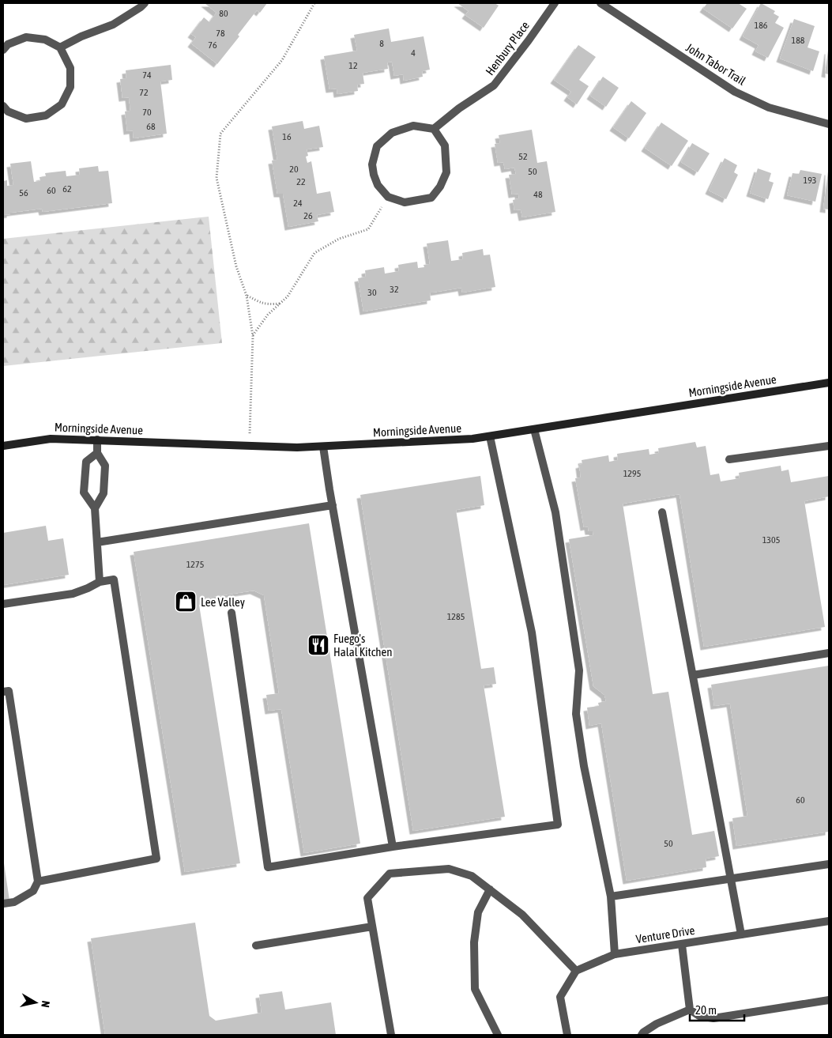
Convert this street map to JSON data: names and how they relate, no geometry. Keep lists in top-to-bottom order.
{
  "streets": {
    "main road": ["Morningside Avenue"],
    "street": ["Henbury Place", "John Tabor Trail", "Venture Drive"]
  },
  "places": {
    "shop": ["Lee Valley"],
    "restaurant": ["Fuego's Halal Kitchen"]
  },
  "house_numbers": [
    "80",
    "186",
    "78",
    "188",
    "8",
    "76",
    "4",
    "12",
    "74",
    "72",
    "70",
    "68",
    "16",
    "52",
    "20",
    "50",
    "193",
    "22",
    "62",
    "60",
    "56",
    "48",
    "24",
    "26",
    "32",
    "30",
    "1295",
    "1305",
    "1275",
    "1285",
    "60",
    "50"
  ],
  "scale_bar": "20 m",
  "north": "right"
}
